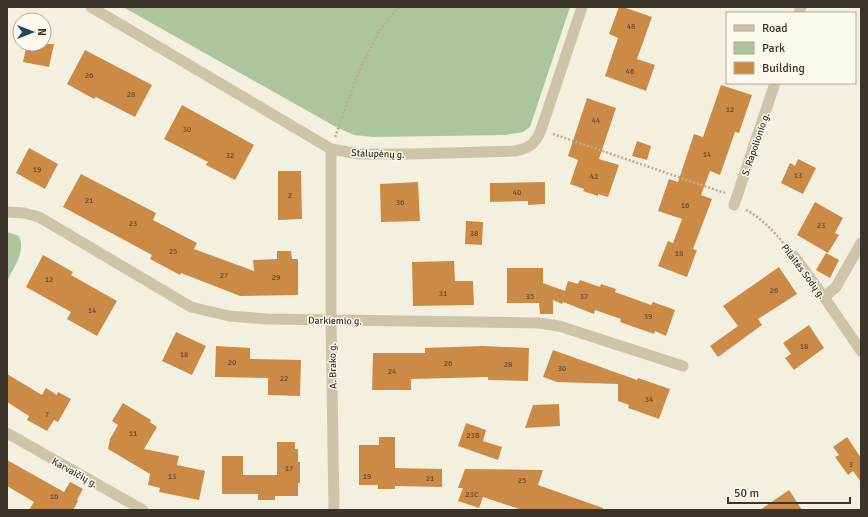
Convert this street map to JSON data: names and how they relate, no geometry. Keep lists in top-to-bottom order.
{
  "streets": {
    "street": [
      "S. Rapolionio g.",
      "Stalupėnų g.",
      "Pilaitės Sodų g.",
      "Darkiemio g.",
      "A. Brako g.",
      "Karvaičių g."
    ]
  },
  "crossings": [
    ["S. Rapolionio g.", "Pilaitės Sodų g."],
    ["Stalupėnų g.", "Pilaitės Sodų g."],
    ["Stalupėnų g.", "A. Brako g."],
    ["Darkiemio g.", "A. Brako g."]
  ],
  "house_numbers": [
    "48",
    "46",
    "26",
    "28",
    "12",
    "44",
    "30",
    "14",
    "32",
    "19",
    "13",
    "42",
    "40",
    "2",
    "21",
    "36",
    "16",
    "23",
    "23",
    "38",
    "25",
    "18",
    "27",
    "29",
    "12",
    "26",
    "31",
    "35",
    "37",
    "14",
    "39",
    "18",
    "18",
    "20",
    "26",
    "28",
    "30",
    "24",
    "22",
    "34",
    "7",
    "11",
    "23B",
    "3",
    "17",
    "13",
    "19",
    "21",
    "25",
    "23C",
    "16"
  ],
  "legend": ["Road", "Park", "Building"],
  "scale_bar": "50 m",
  "north": "right"
}
